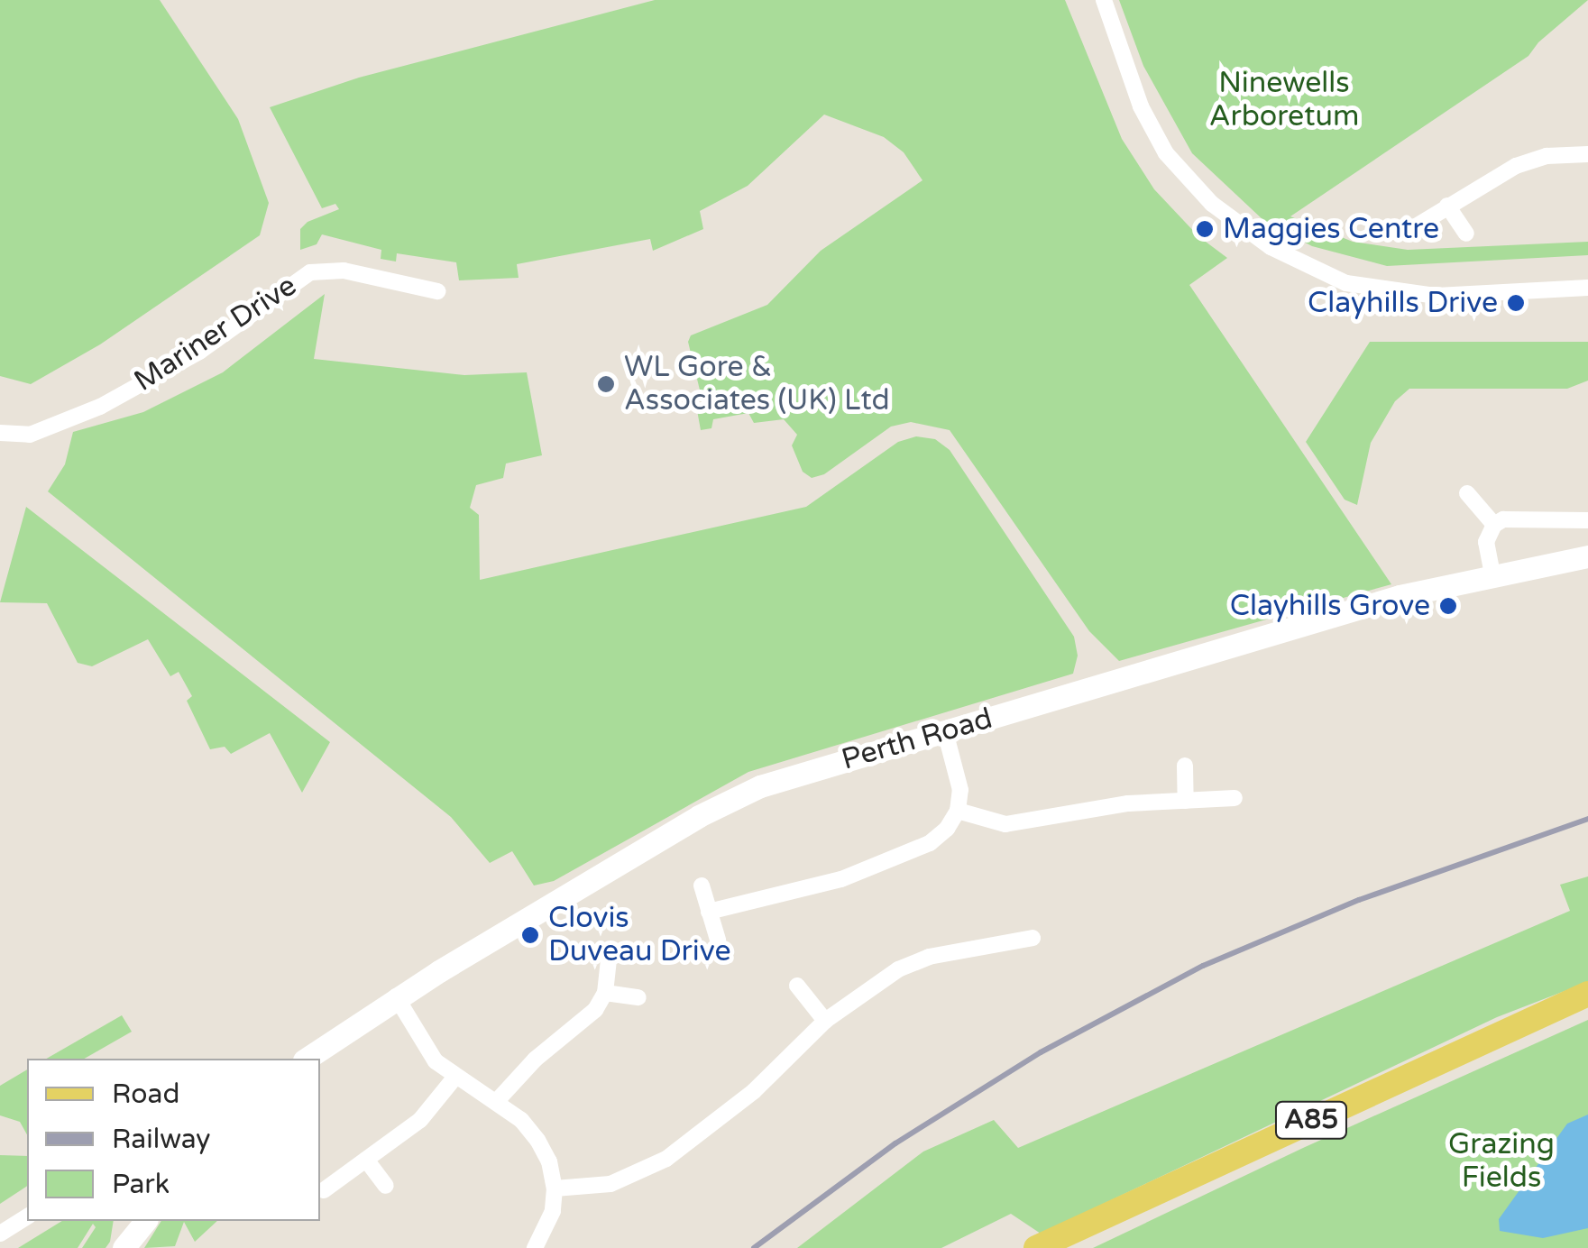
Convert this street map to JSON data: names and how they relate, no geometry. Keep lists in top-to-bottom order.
{
  "streets": {
    "main road": ["A85"],
    "street": ["Mariner Drive", "Perth Road"]
  },
  "parks": ["Ninewells Arboretum", "Grazing Fields"],
  "places": [
    "Maggies Centre",
    "Clayhills Drive",
    "WL Gore & Associates (UK) Ltd",
    "Clayhills Grove",
    "Clovis Duveau Drive"
  ],
  "legend": ["Road", "Railway", "Park"]
}
